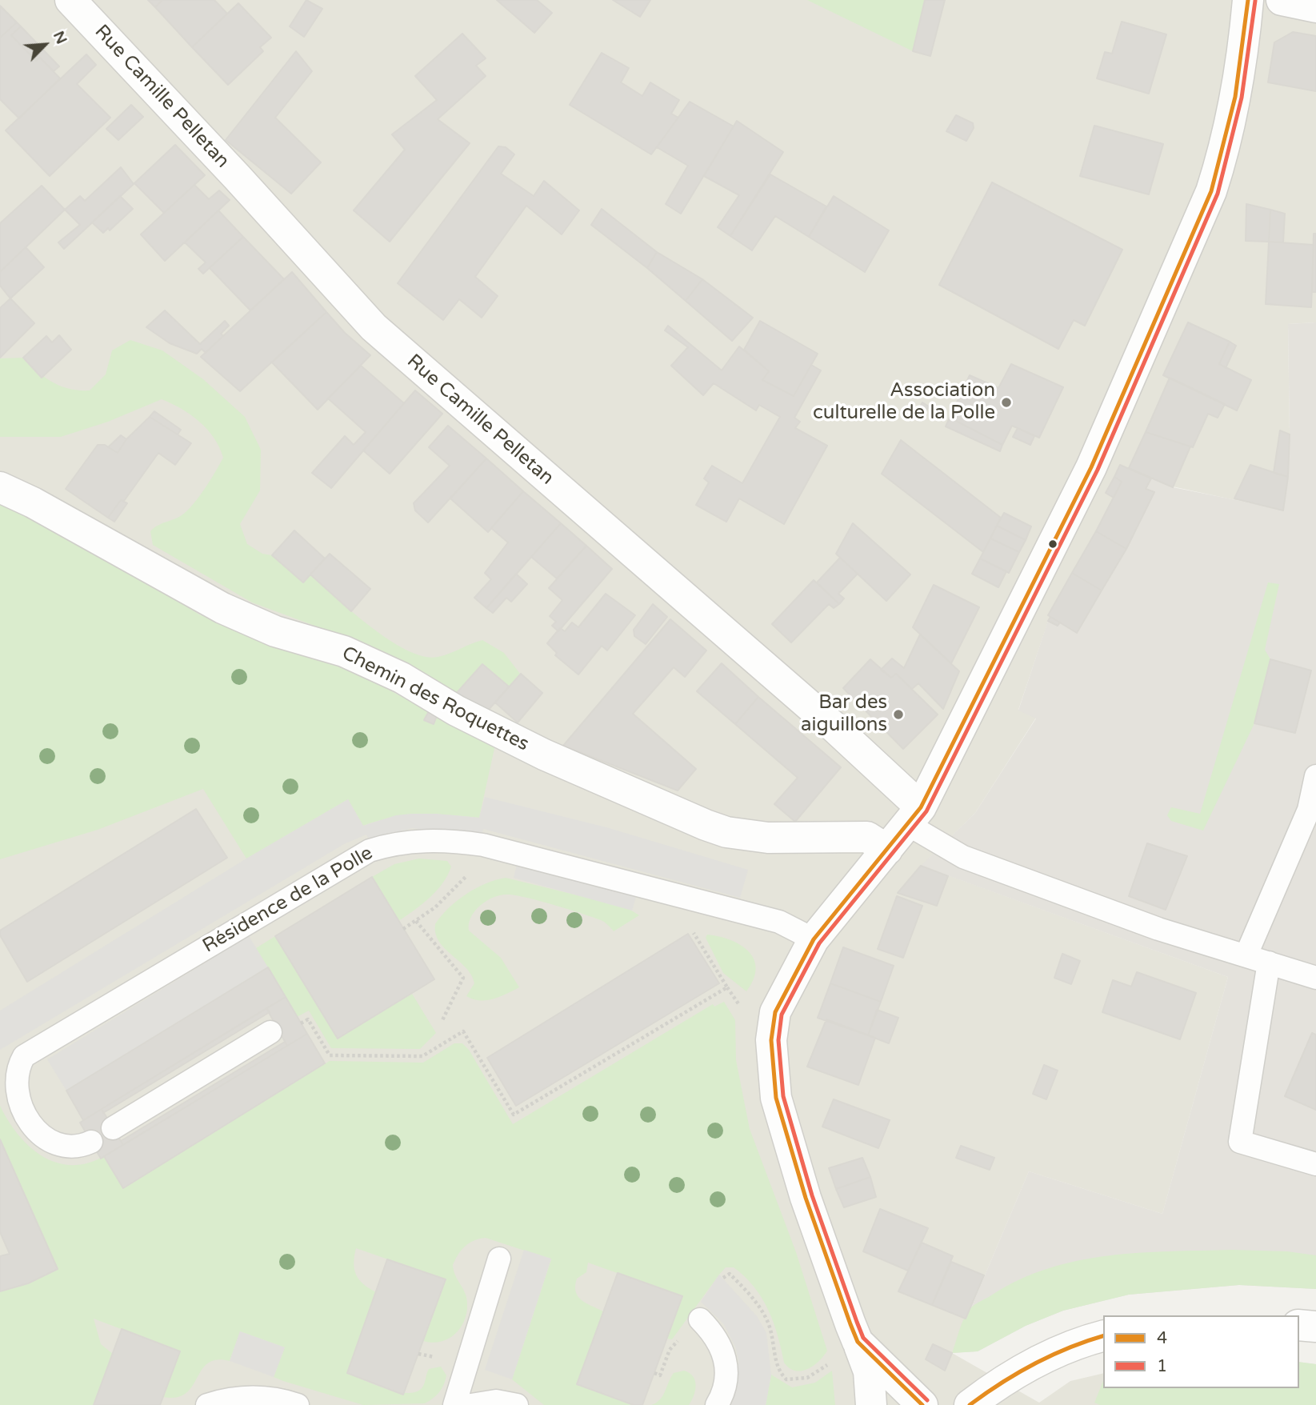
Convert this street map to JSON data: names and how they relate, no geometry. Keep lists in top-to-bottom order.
{
  "streets": {
    "street": ["Rue Camille Pelletan", "Chemin des Roquettes"],
    "lane": ["Résidence de la Polle"]
  },
  "places": ["Association culturelle de la Polle", "Bar des aiguillons"],
  "lines": ["transit line 4", "transit line 1"],
  "legend": ["4", "1"],
  "north": "top right"
}
